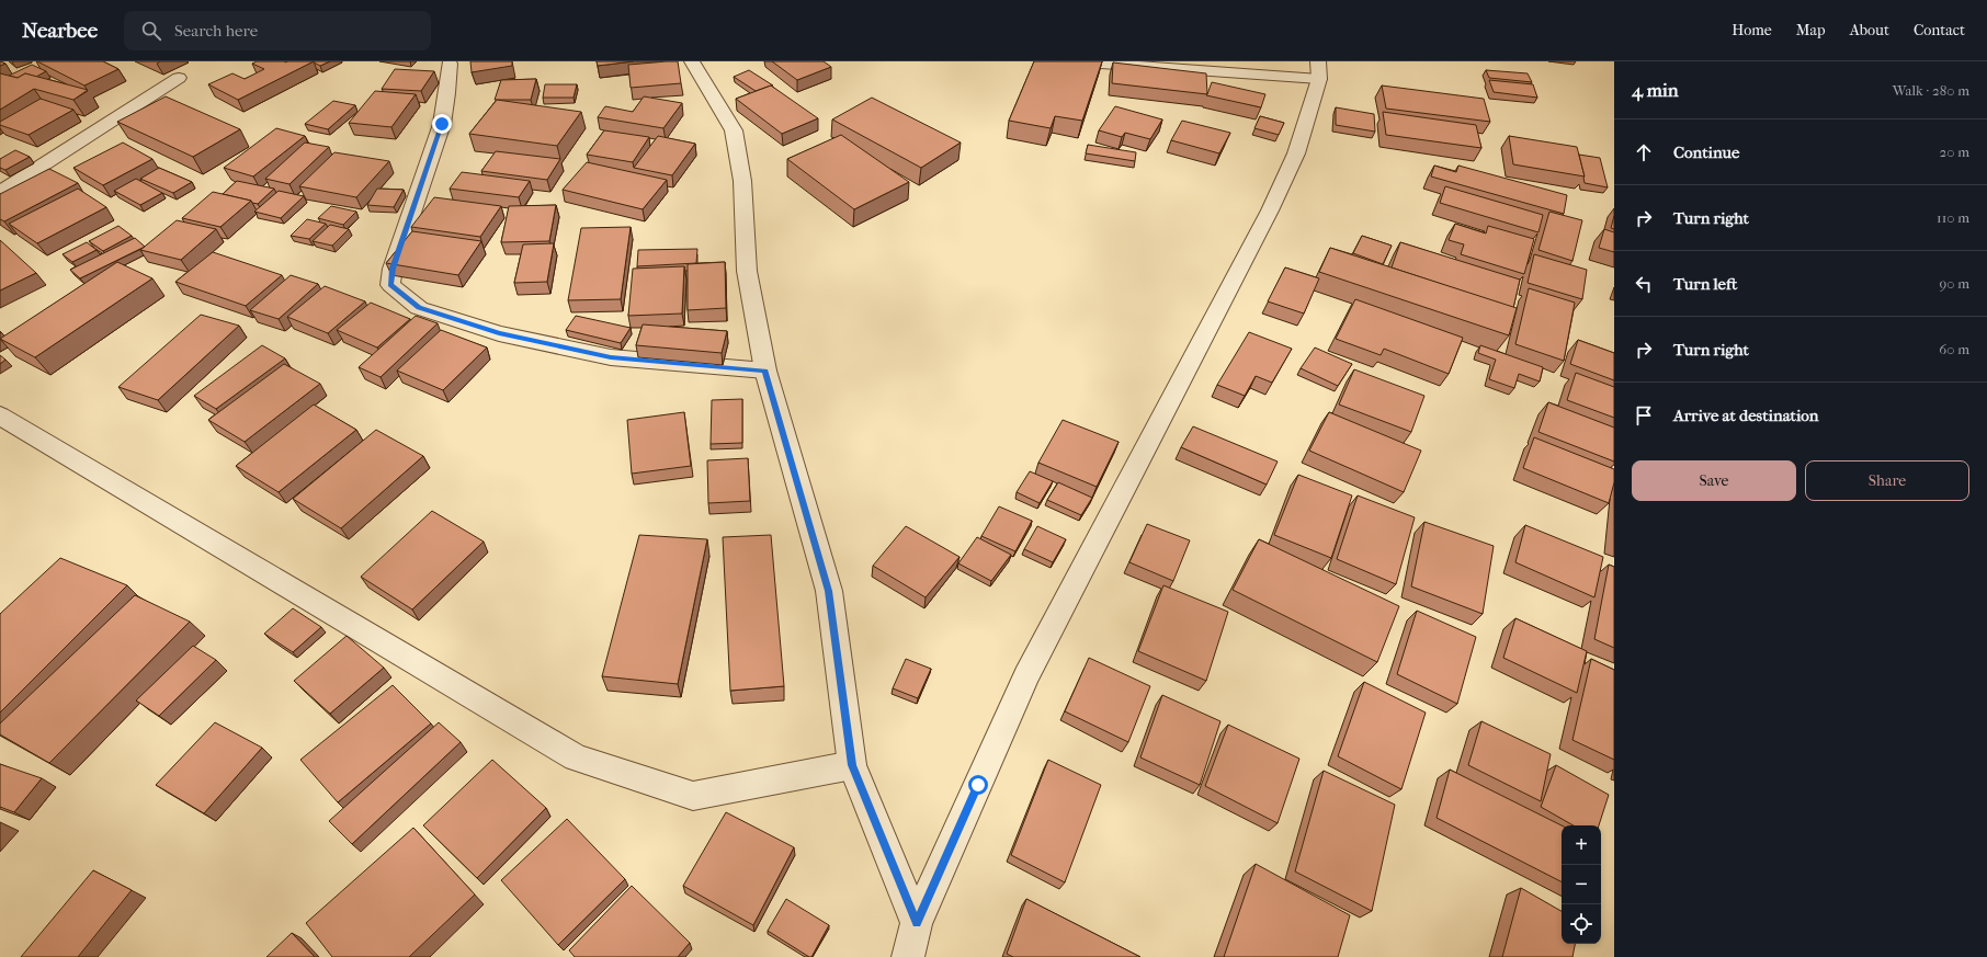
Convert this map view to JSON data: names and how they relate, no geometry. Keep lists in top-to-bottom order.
{
  "page": {
    "header": "Nearbee",
    "search": "Search here",
    "nav": [
      "Home",
      "Map",
      "About",
      "Contact"
    ],
    "heading": ["4 min", "Walk · 280 m"],
    "list": [
      ["Continue", "20 m"],
      ["Turn right", "110 m"],
      ["Turn left", "90 m"],
      ["Turn right", "60 m"],
      "Arrive at destination"
    ],
    "buttons": ["Save", "Share"],
    "map_buttons": ["+", "−"]
  }
}
